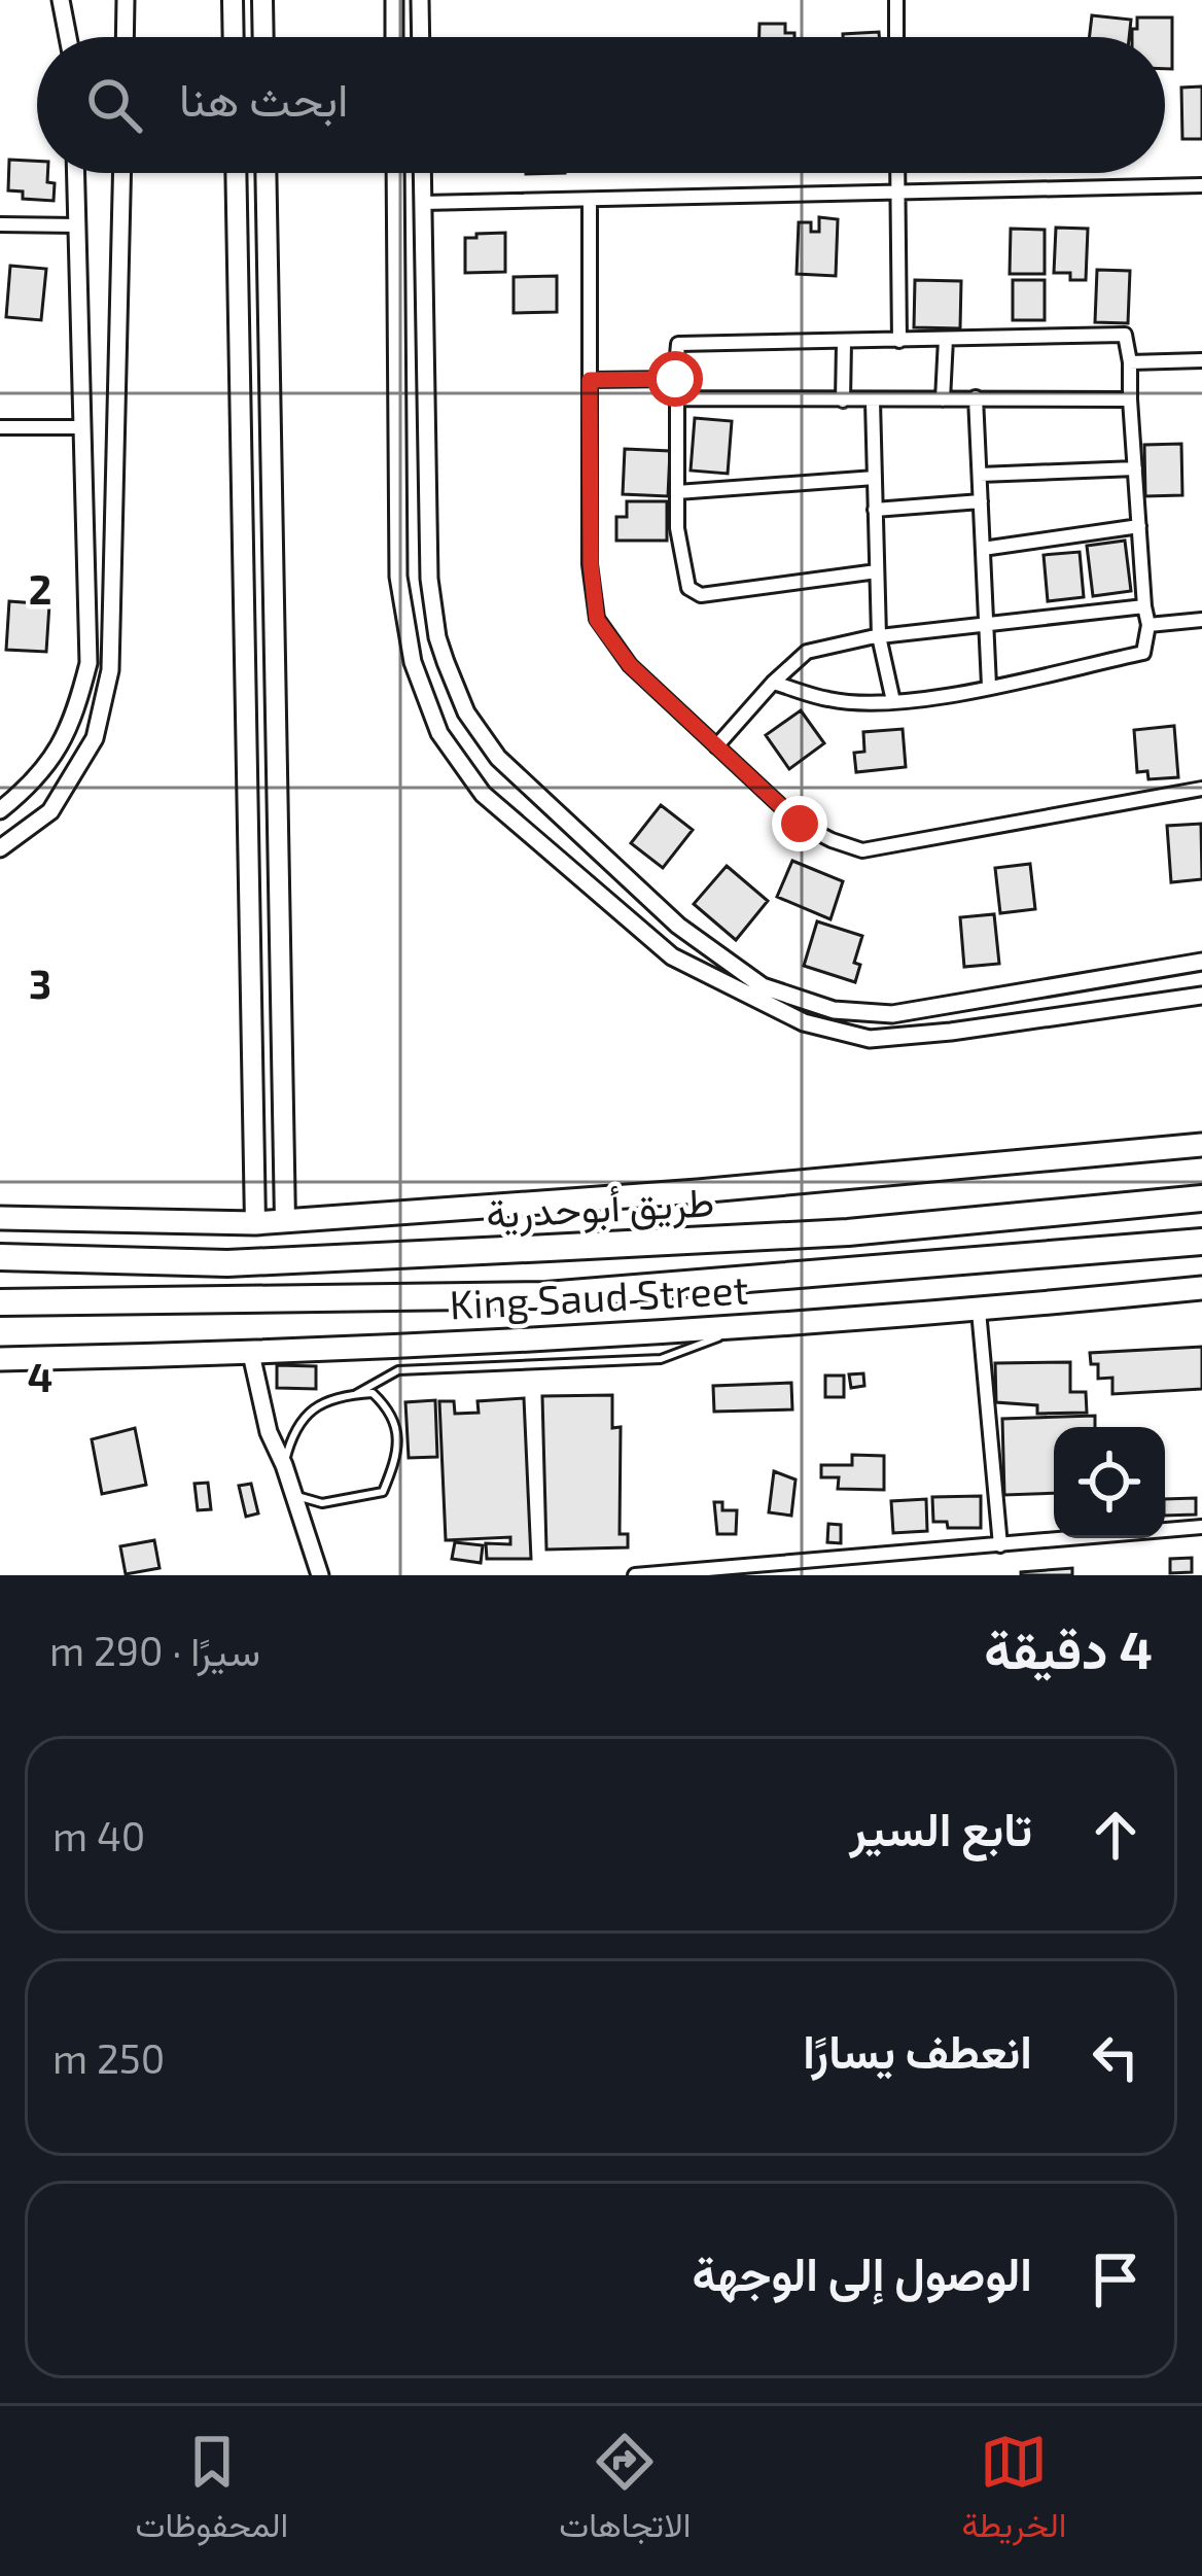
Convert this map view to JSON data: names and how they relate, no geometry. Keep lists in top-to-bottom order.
{
  "streets": {
    "highway": ["طريق أبوحدرية"],
    "main road": ["King Saud Street"]
  },
  "page": {
    "search": "ابحث هنا",
    "heading": ["4 دقيقة", "سيرًا · 290 m"],
    "list": [
      ["تابع السير", "40 m"],
      ["انعطف يسارًا", "250 m"],
      "الوصول إلى الوجهة"
    ],
    "nav": ["الخريطة", "الاتجاهات", "المحفوظات"]
  },
  "grid": {
    "rows": ["2", "3", "4"]
  }
}
